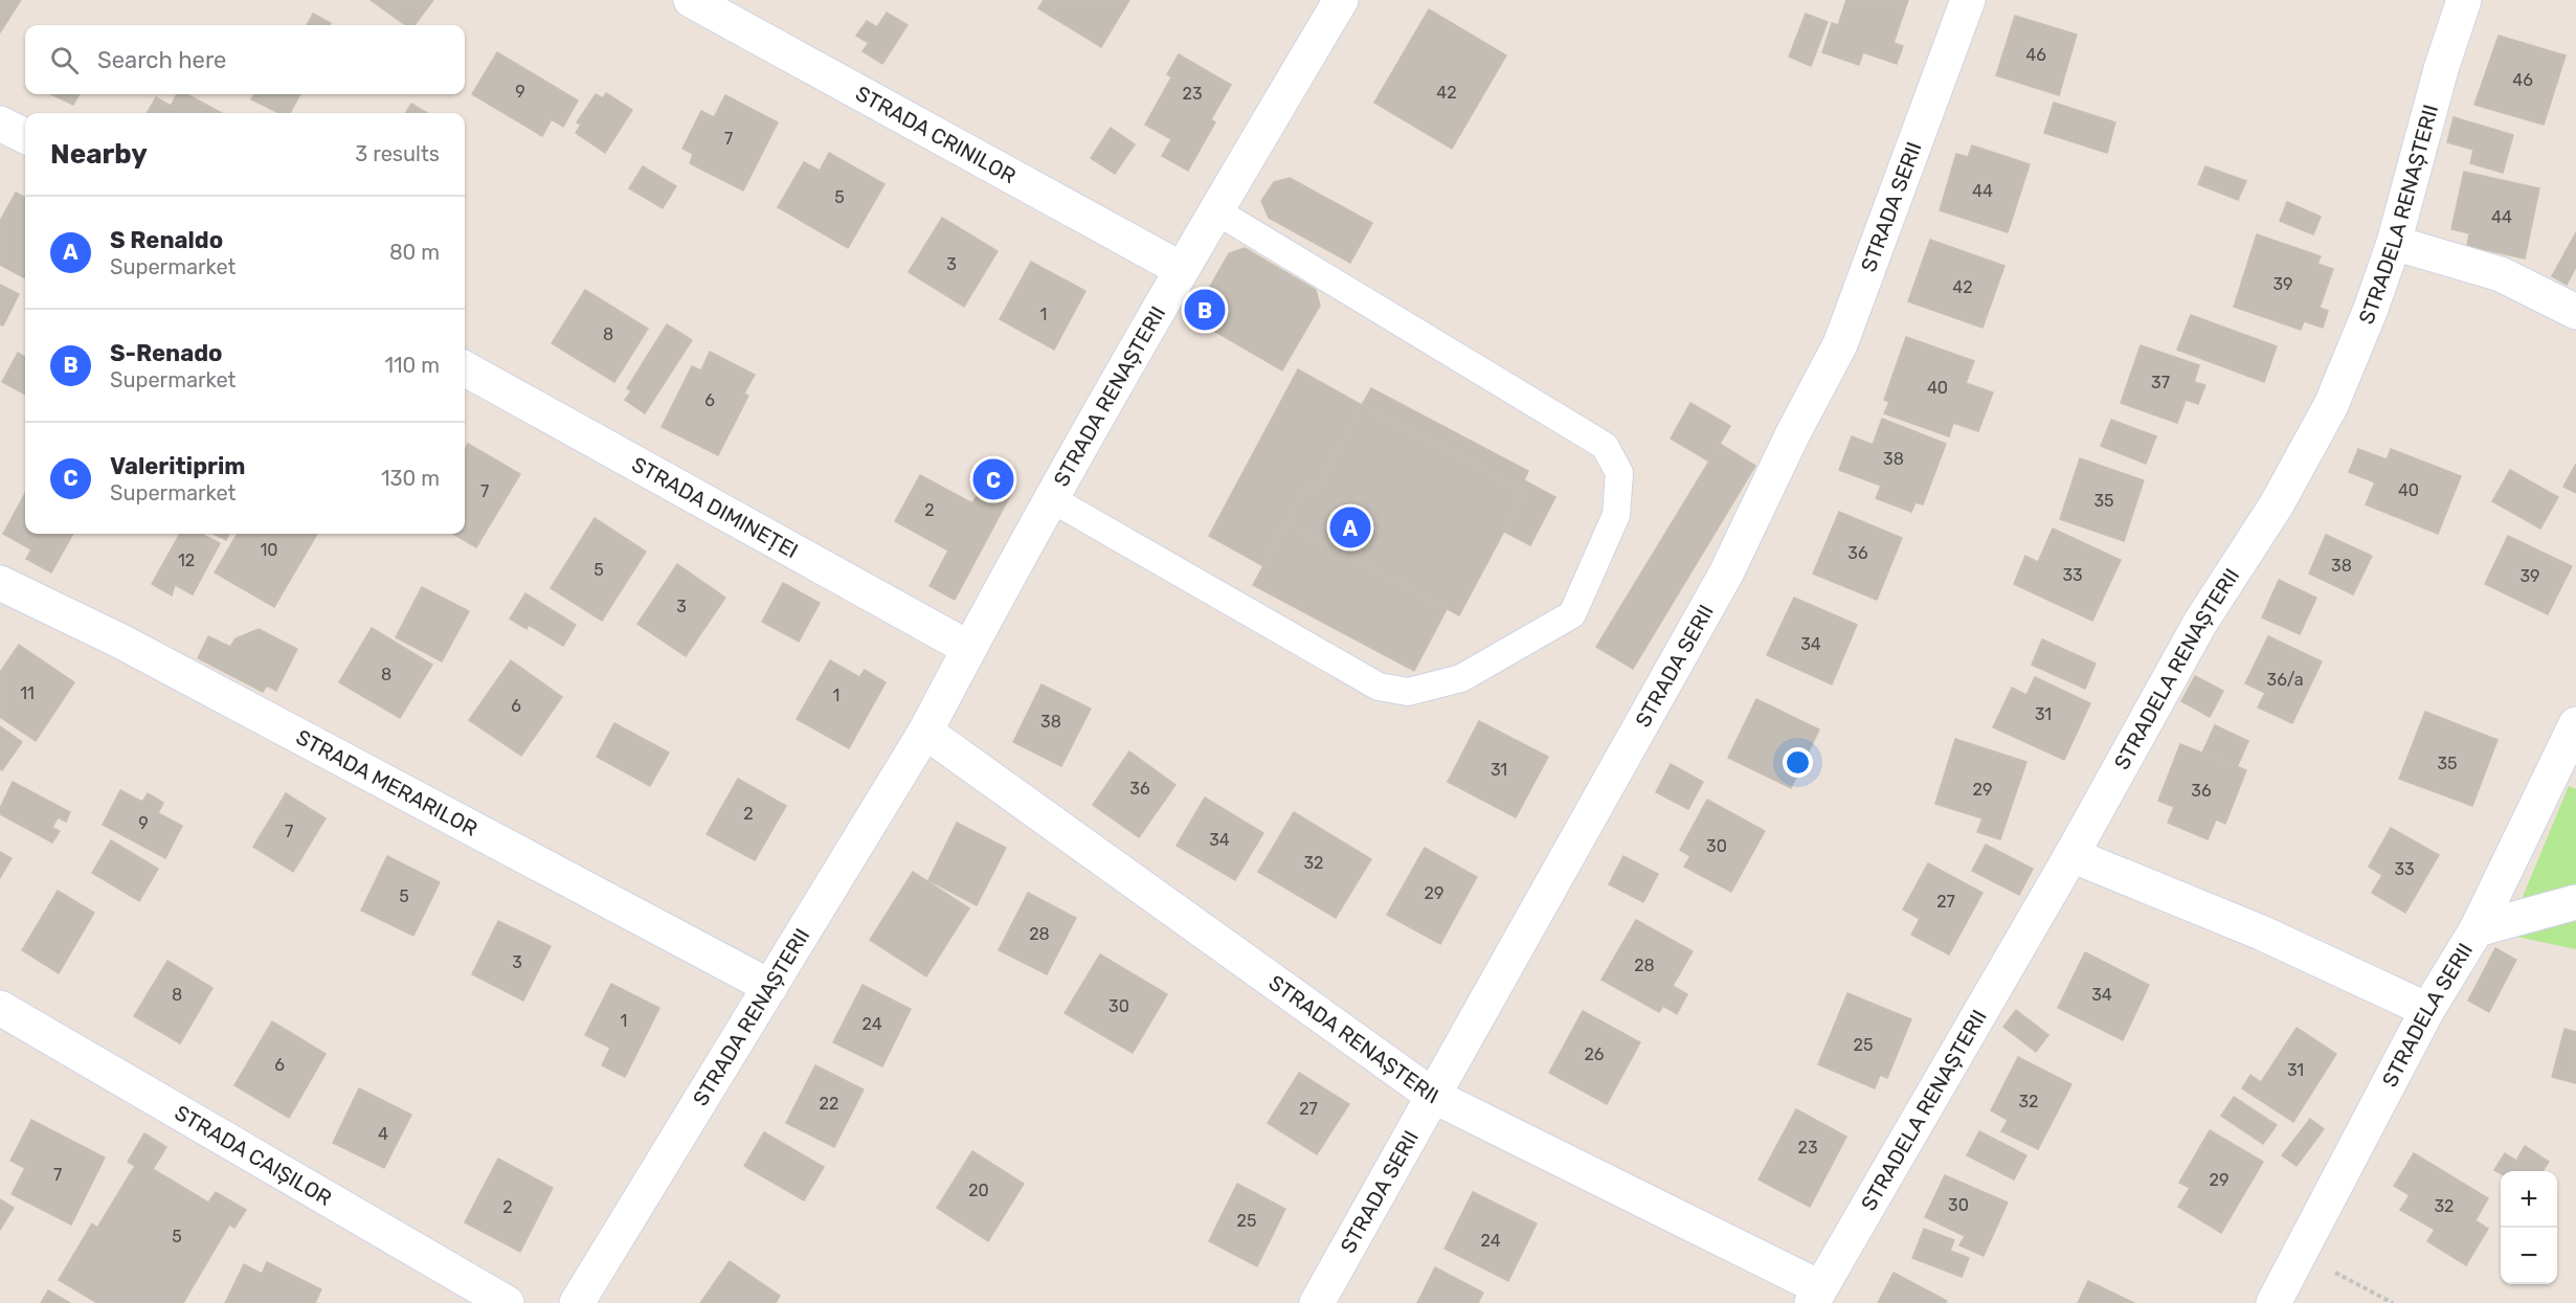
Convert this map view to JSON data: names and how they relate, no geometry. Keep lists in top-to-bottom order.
{
  "streets": {
    "street": [
      "STRADA CRINILOR",
      "STRADA SERII",
      "STRADELA RENAȘTERII",
      "STRADA RENAȘTERII",
      "STRADA DIMINEȚEI",
      "STRADA MERARILOR",
      "STRADELA SERII",
      "STRADA CAIȘILOR"
    ]
  },
  "crossings": [
    ["STRADA CRINILOR", "STRADA RENAȘTERII"],
    ["STRADA SERII", "STRADA RENAȘTERII"],
    ["STRADELA RENAȘTERII", "STRADA RENAȘTERII"],
    ["STRADA RENAȘTERII", "STRADA DIMINEȚEI"],
    ["STRADA RENAȘTERII", "STRADA MERARILOR"]
  ],
  "house_numbers": [
    "46",
    "46",
    "9",
    "42",
    "23",
    "7",
    "44",
    "5",
    "44",
    "3",
    "39",
    "42",
    "1",
    "8",
    "37",
    "40",
    "6",
    "38",
    "40",
    "7",
    "35",
    "2",
    "10",
    "36",
    "12",
    "38",
    "5",
    "33",
    "39",
    "3",
    "34",
    "8",
    "36/a",
    "11",
    "1",
    "6",
    "31",
    "38",
    "35",
    "31",
    "36",
    "29",
    "36",
    "2",
    "9",
    "7",
    "34",
    "30",
    "32",
    "33",
    "29",
    "5",
    "27",
    "28",
    "3",
    "28",
    "8",
    "34",
    "30",
    "1",
    "24",
    "25",
    "26",
    "6",
    "31",
    "32",
    "22",
    "27",
    "4",
    "23",
    "7",
    "29",
    "20",
    "30",
    "32",
    "2",
    "25",
    "5",
    "24"
  ],
  "page": {
    "search": "Search here",
    "heading": ["Nearby", "3 results"],
    "list": [
      {
        "mark": "A",
        "name": "S Renaldo",
        "note": "Supermarket",
        "value": "80 m"
      },
      {
        "mark": "B",
        "name": "S-Renado",
        "note": "Supermarket",
        "value": "110 m"
      },
      {
        "mark": "C",
        "name": "Valeritiprim",
        "note": "Supermarket",
        "value": "130 m"
      }
    ],
    "pins": ["B", "C", "A"],
    "map_buttons": ["+", "−"]
  }
}
